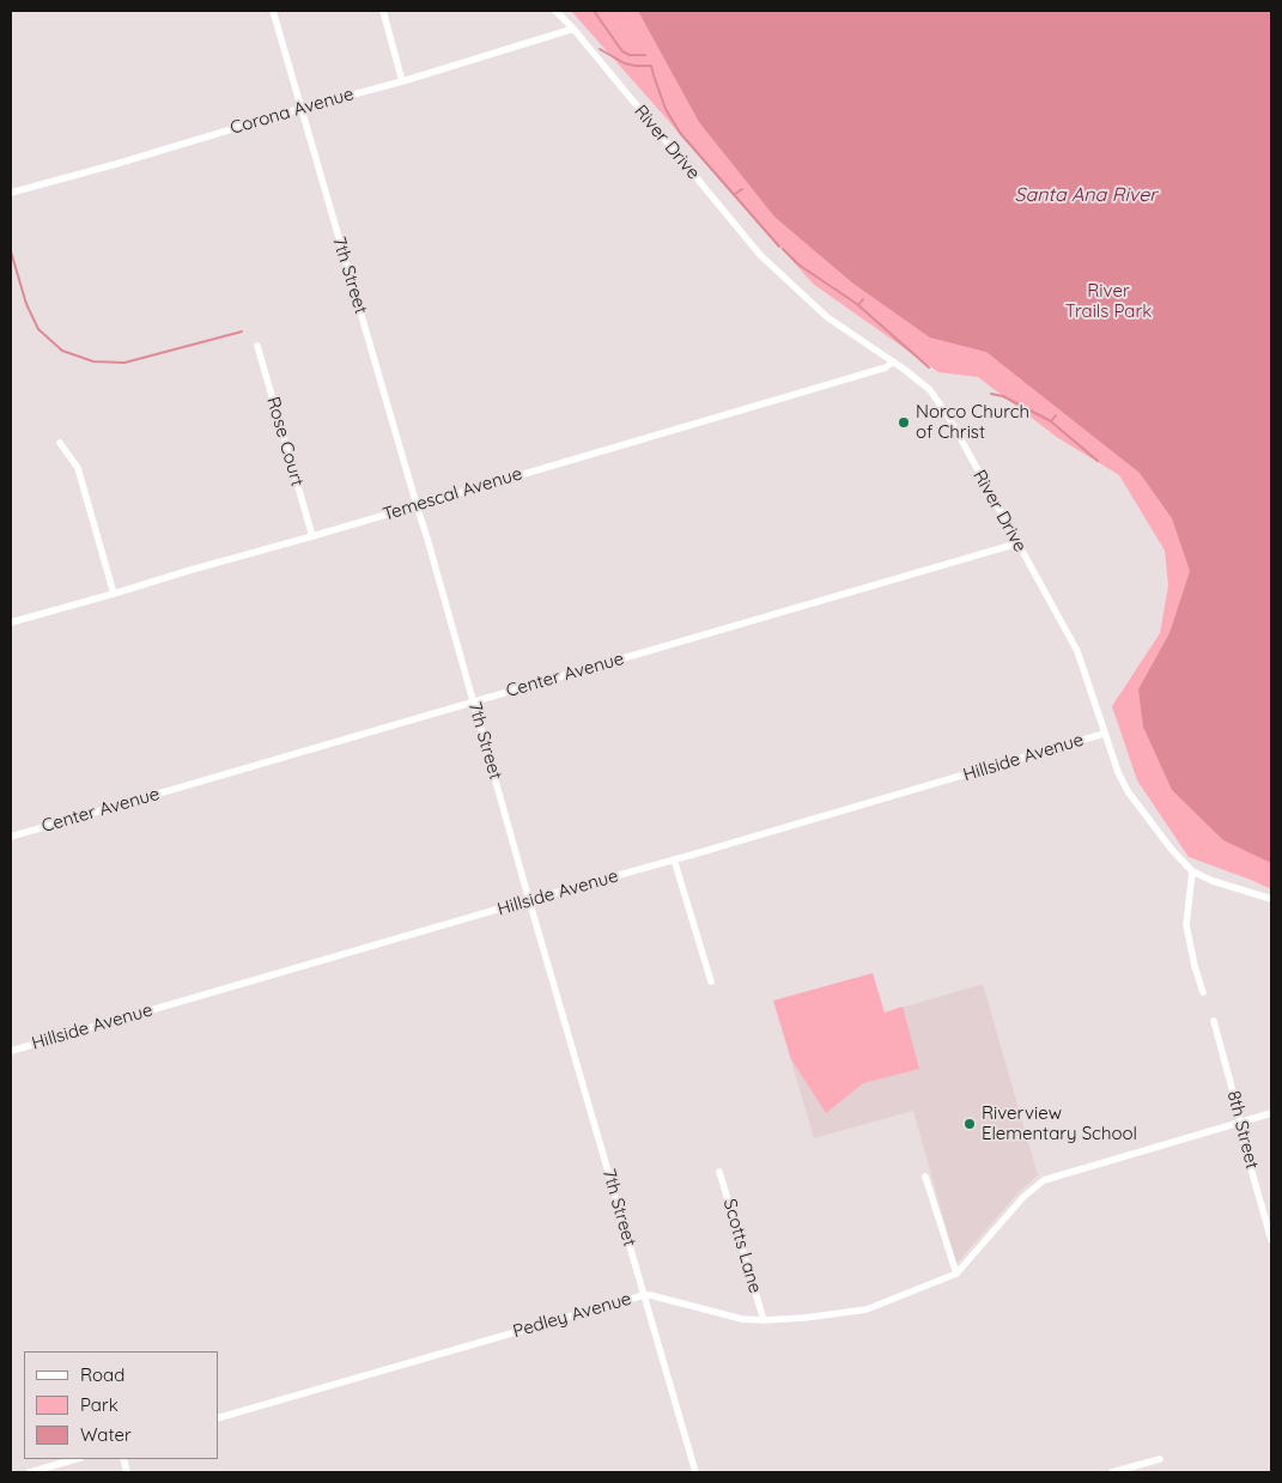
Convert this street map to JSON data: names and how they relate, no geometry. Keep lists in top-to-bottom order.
{
  "streets": {
    "street": [
      "Corona Avenue",
      "River Drive",
      "7th Street",
      "Rose Court",
      "Temescal Avenue",
      "Center Avenue",
      "Hillside Avenue",
      "8th Street",
      "Scotts Lane",
      "Pedley Avenue"
    ]
  },
  "crossings": [
    ["Corona Avenue", "River Drive"],
    ["Corona Avenue", "7th Street"],
    ["River Drive", "Temescal Avenue"],
    ["River Drive", "Center Avenue"],
    ["River Drive", "Hillside Avenue"],
    ["7th Street", "Temescal Avenue"],
    ["7th Street", "Center Avenue"],
    ["7th Street", "Hillside Avenue"],
    ["7th Street", "Pedley Avenue"],
    ["Rose Court", "Temescal Avenue"],
    ["8th Street", "Pedley Avenue"],
    ["Scotts Lane", "Pedley Avenue"]
  ],
  "water": ["Santa Ana River"],
  "parks": ["River Trails Park"],
  "places": ["Norco Church of Christ", "Riverview Elementary School"],
  "legend": ["Road", "Park", "Water"]
}
